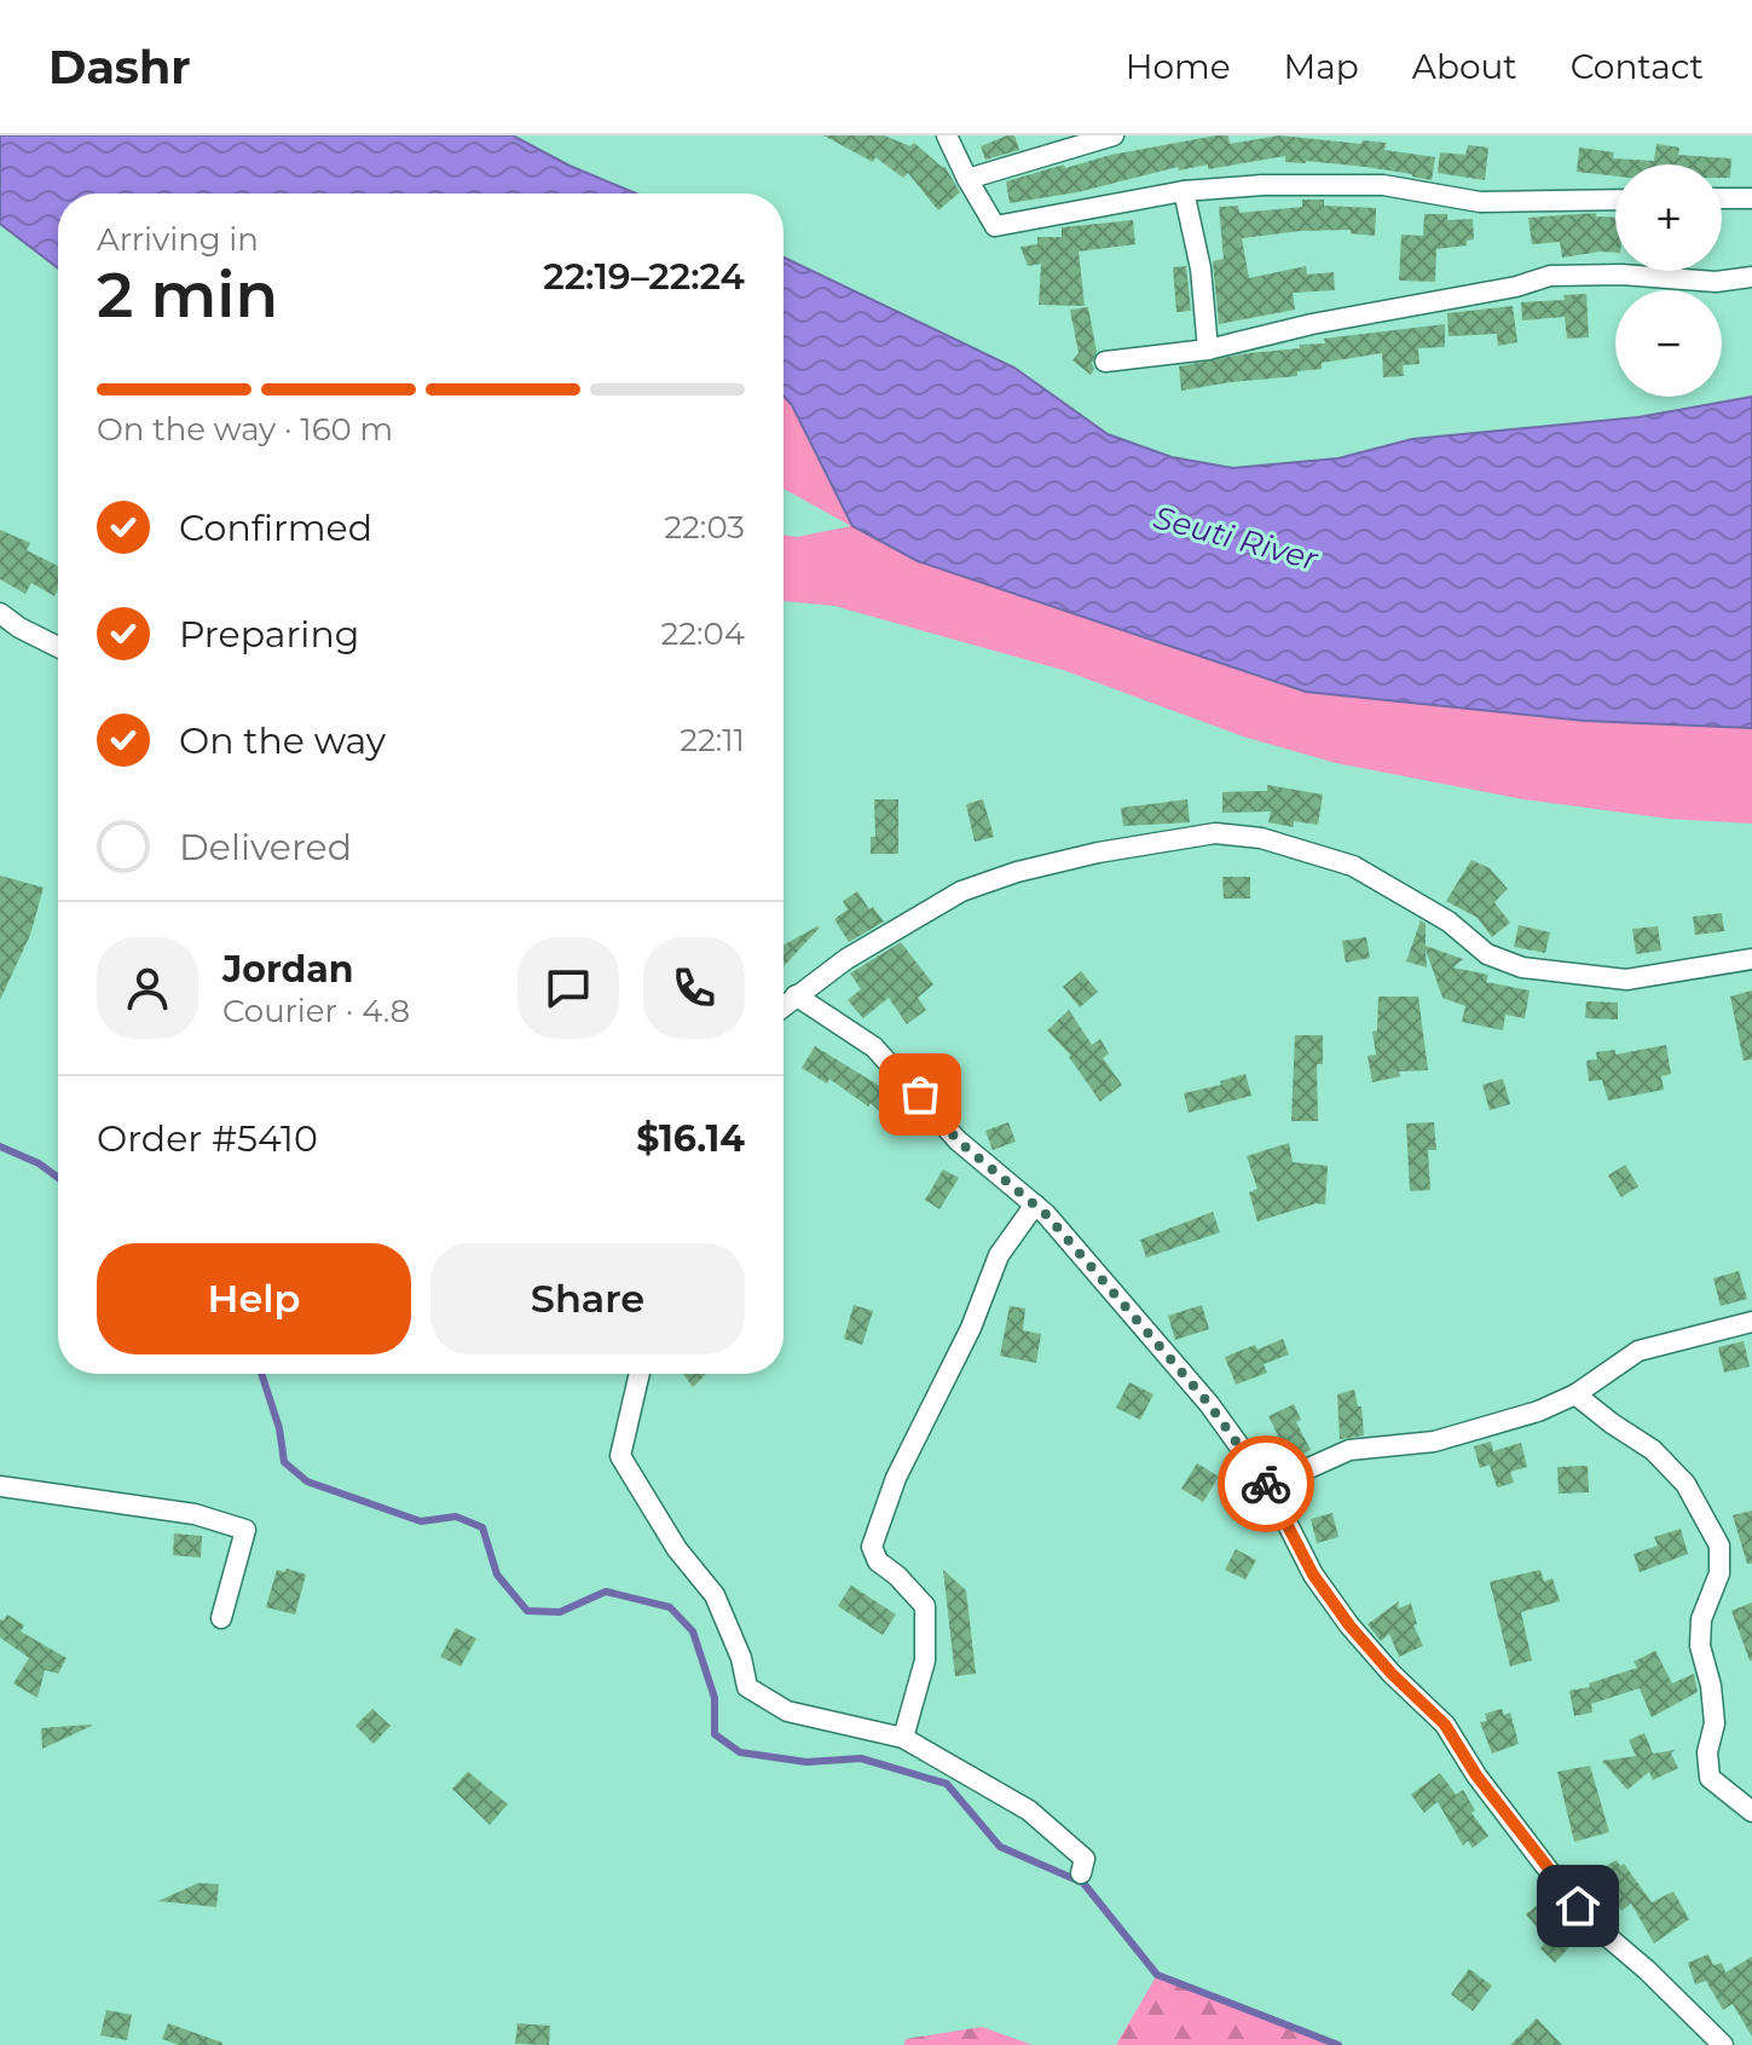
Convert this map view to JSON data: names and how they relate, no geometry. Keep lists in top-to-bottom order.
{
  "water": ["Seuti River"],
  "page": {
    "header": "Dashr",
    "nav": [
      "Home",
      "Map",
      "About",
      "Contact"
    ],
    "map_buttons": ["+", "−"],
    "heading": ["2 min", "Arriving in", "22:19–22:24"],
    "panel": [
      "Jordan",
      "Courier · 4.8",
      "Order #5410",
      "$16.14"
    ],
    "bar": "On the way · 160 m",
    "list": [
      ["Confirmed", "22:03"],
      ["Preparing", "22:04"],
      ["On the way", "22:11"],
      "Delivered"
    ],
    "buttons": ["Help", "Share"]
  }
}
